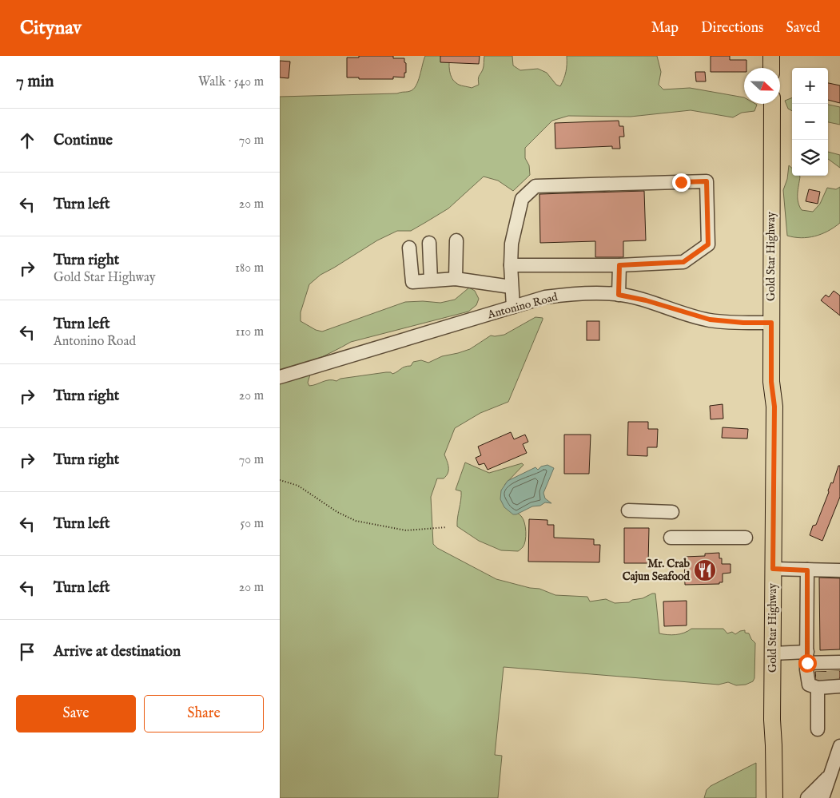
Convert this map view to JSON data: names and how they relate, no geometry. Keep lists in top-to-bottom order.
{
  "streets": {
    "main road": ["Gold Star Highway"],
    "street": ["Antonino Road"]
  },
  "crossings": [
    ["Gold Star Highway", "Antonino Road"]
  ],
  "places": {
    "restaurant": ["Mr. Crab Cajun Seafood"]
  },
  "north": "right",
  "page": {
    "header": "Citynav",
    "nav": ["Map", "Directions", "Saved"],
    "heading": ["7 min", "Walk · 540 m"],
    "map_buttons": ["+", "−"],
    "list": [
      ["Continue", "70 m"],
      ["Turn left", "20 m"],
      ["Turn right", "Gold Star Highway", "180 m"],
      ["Turn left", "Antonino Road", "110 m"],
      ["Turn right", "20 m"],
      ["Turn right", "70 m"],
      ["Turn left", "50 m"],
      ["Turn left", "20 m"],
      "Arrive at destination"
    ],
    "buttons": ["Save", "Share"]
  }
}
